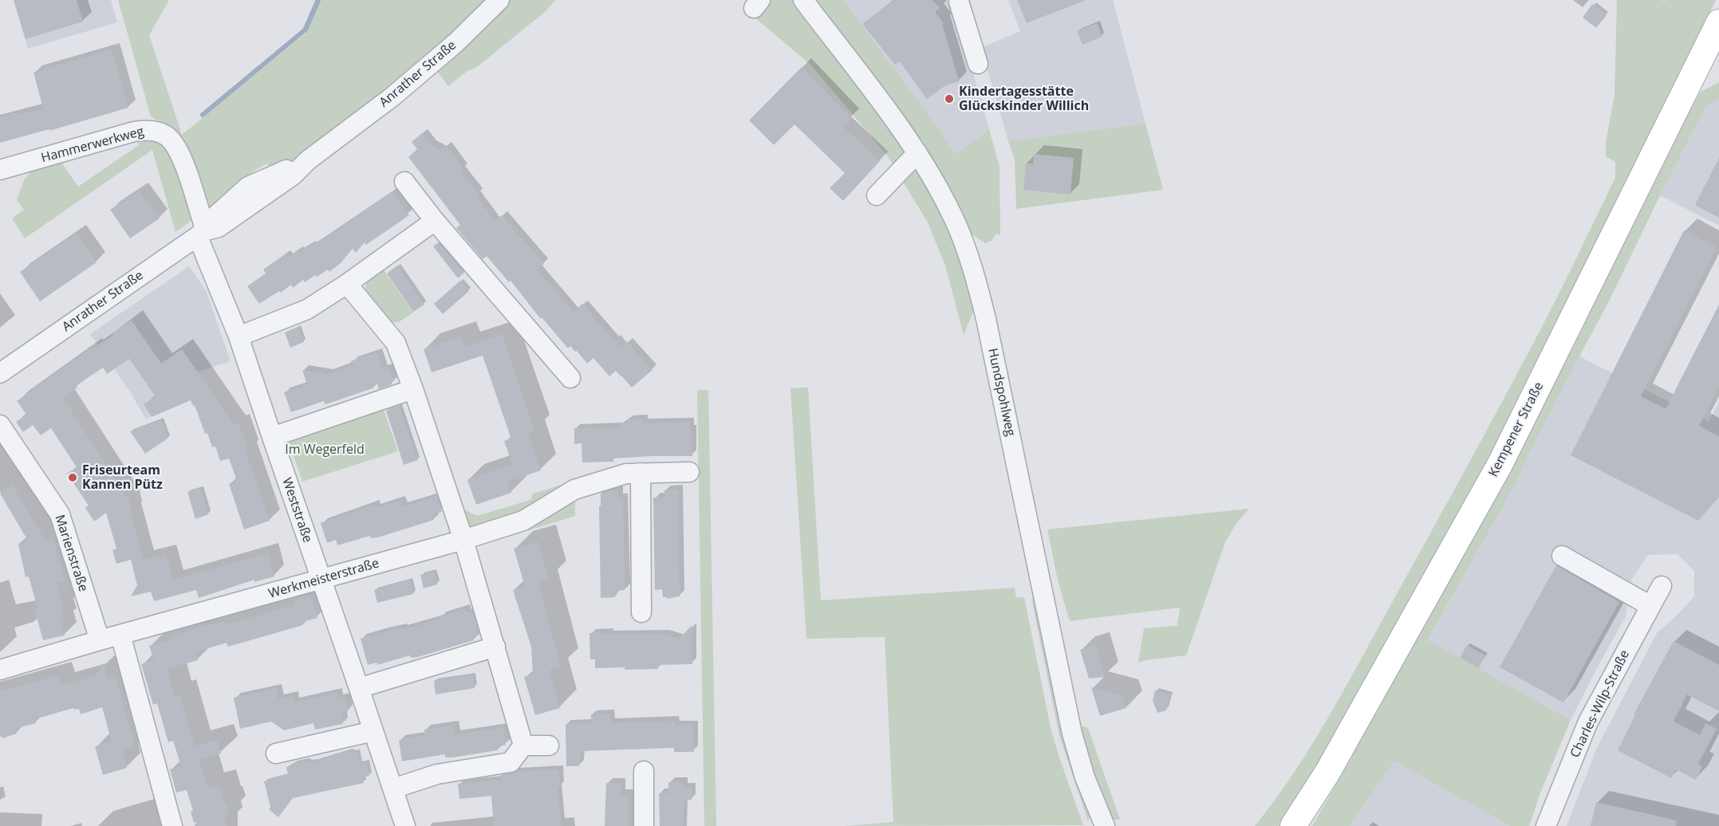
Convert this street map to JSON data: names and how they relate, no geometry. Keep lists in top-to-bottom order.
{
  "streets": {
    "main road": ["Kempener Straße"],
    "street": [
      "Anrather Straße",
      "Hammerwerkweg",
      "Hundspohlweg",
      "Weststraße",
      "Marienstraße",
      "Werkmeisterstraße",
      "Charles-Wilp-Straße"
    ]
  },
  "crossings": [
    ["Anrather Straße", "Hammerwerkweg"],
    ["Anrather Straße", "Weststraße"],
    ["Hammerwerkweg", "Weststraße"],
    ["Weststraße", "Werkmeisterstraße"],
    ["Marienstraße", "Werkmeisterstraße"]
  ],
  "parks": ["Im Wegerfeld"],
  "places": ["Kindertagesstätte Glückskinder Willich", "Friseurteam Kannen Pütz"]
}
